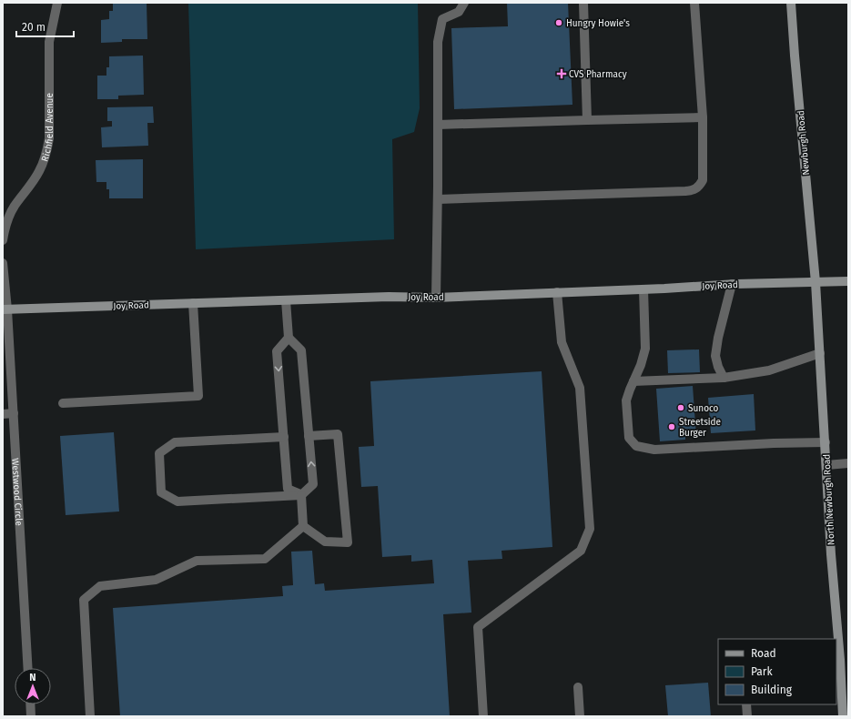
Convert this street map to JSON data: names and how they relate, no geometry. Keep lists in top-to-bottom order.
{
  "streets": {
    "street": [
      "Richfield Avenue",
      "Newburgh Road",
      "Joy Road",
      "Westwood Circle",
      "North Newburgh Road"
    ]
  },
  "crossings": [
    ["Newburgh Road", "Joy Road"],
    ["Newburgh Road", "North Newburgh Road"],
    ["Joy Road", "Westwood Circle"],
    ["Joy Road", "North Newburgh Road"]
  ],
  "places": {
    "other": ["Hungry Howie's", "Sunoco", "Streetside Burger"],
    "health": ["CVS Pharmacy"]
  },
  "legend": ["Road", "Park", "Building"],
  "scale_bar": "20 m",
  "north": "top"
}
